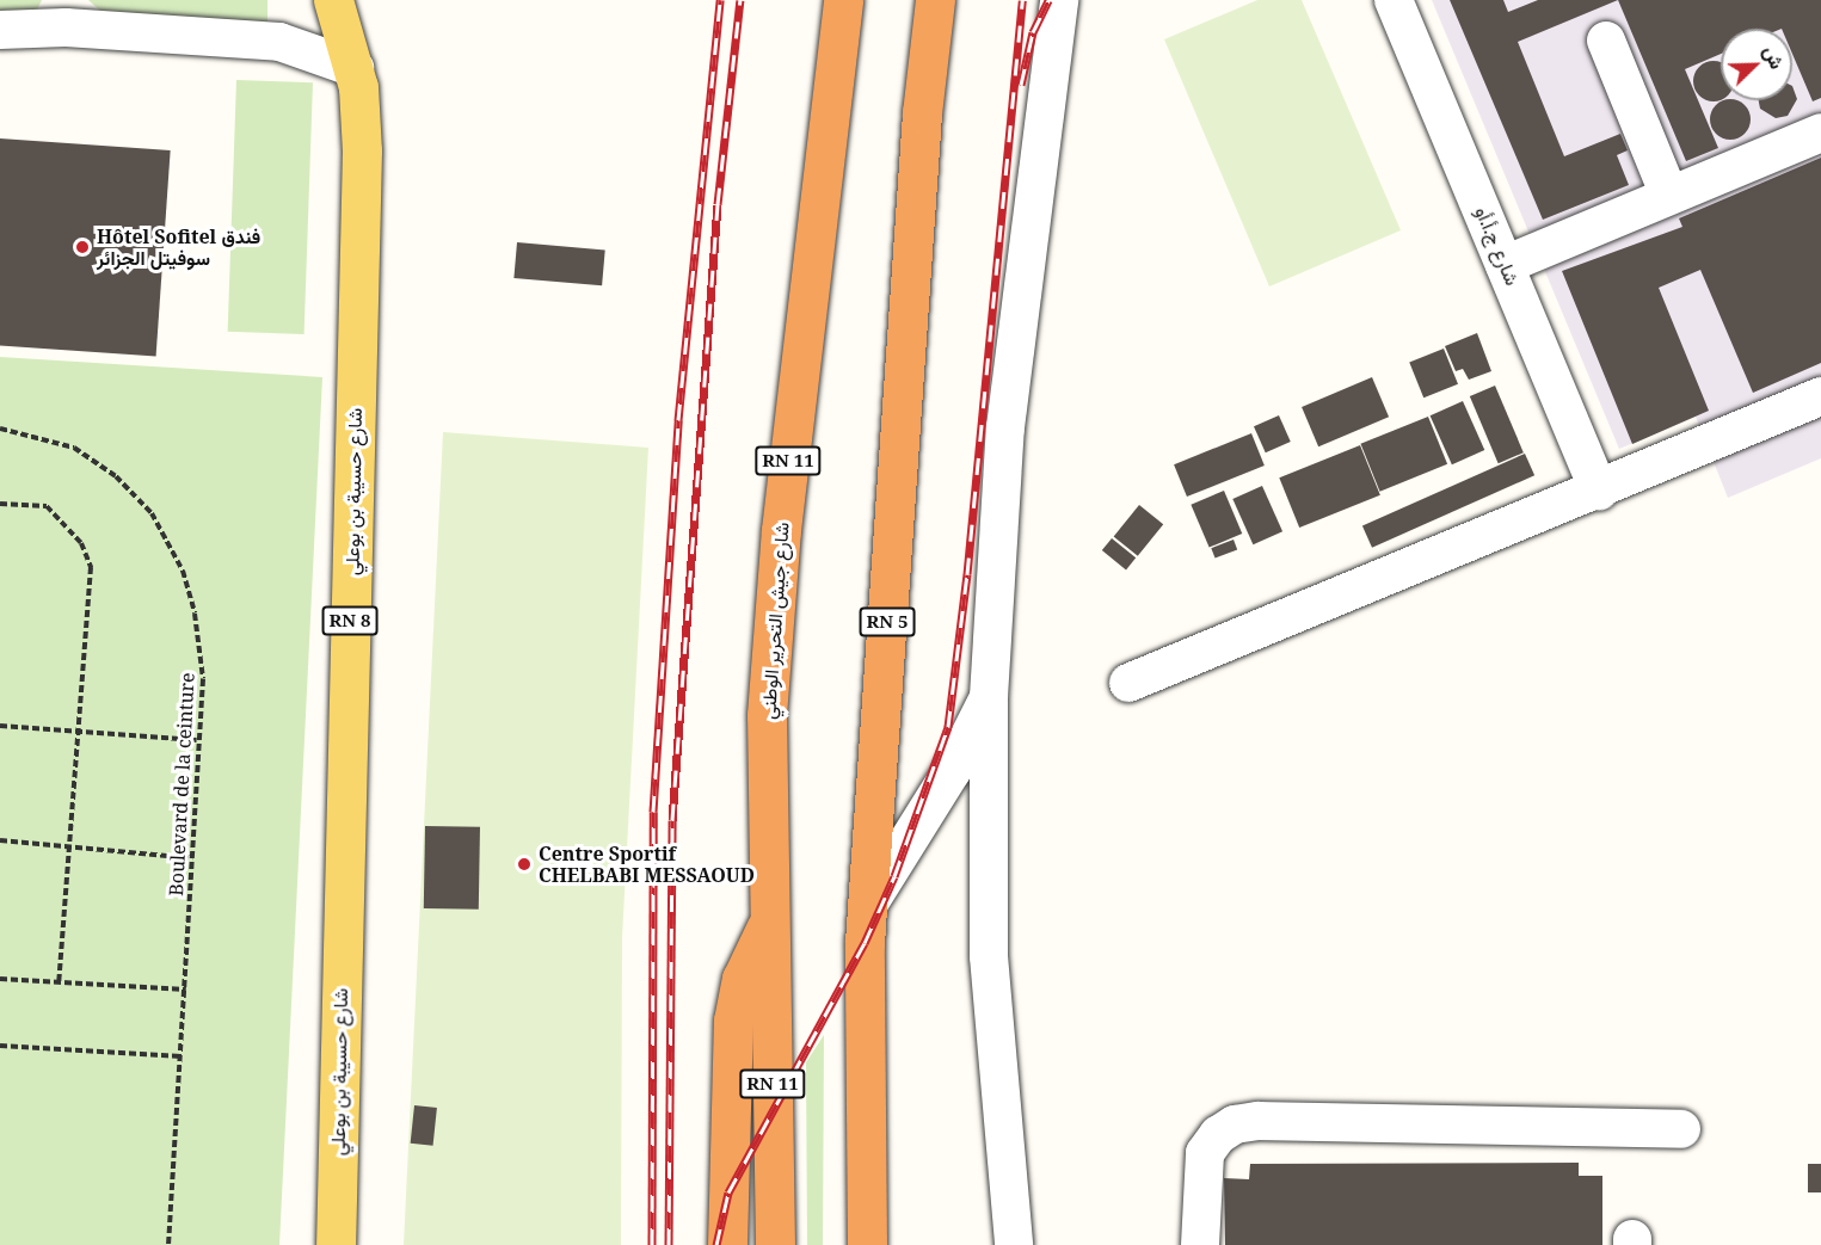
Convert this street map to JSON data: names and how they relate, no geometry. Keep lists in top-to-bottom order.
{
  "streets": {
    "highway": ["RN 11", "شارع جيش التحرير الوطني", "RN 5"],
    "main road": ["شارع حسيبة بن بوعلي", "RN 8"],
    "street": ["شارع ج.أ.أو"],
    "path": ["Boulevard de la ceinture"]
  },
  "places": ["Hôtel Sofitel فندق سوفيتل الجزائر", "Centre Sportif CHELBABI MESSAOUD"],
  "north": "top right"
}
